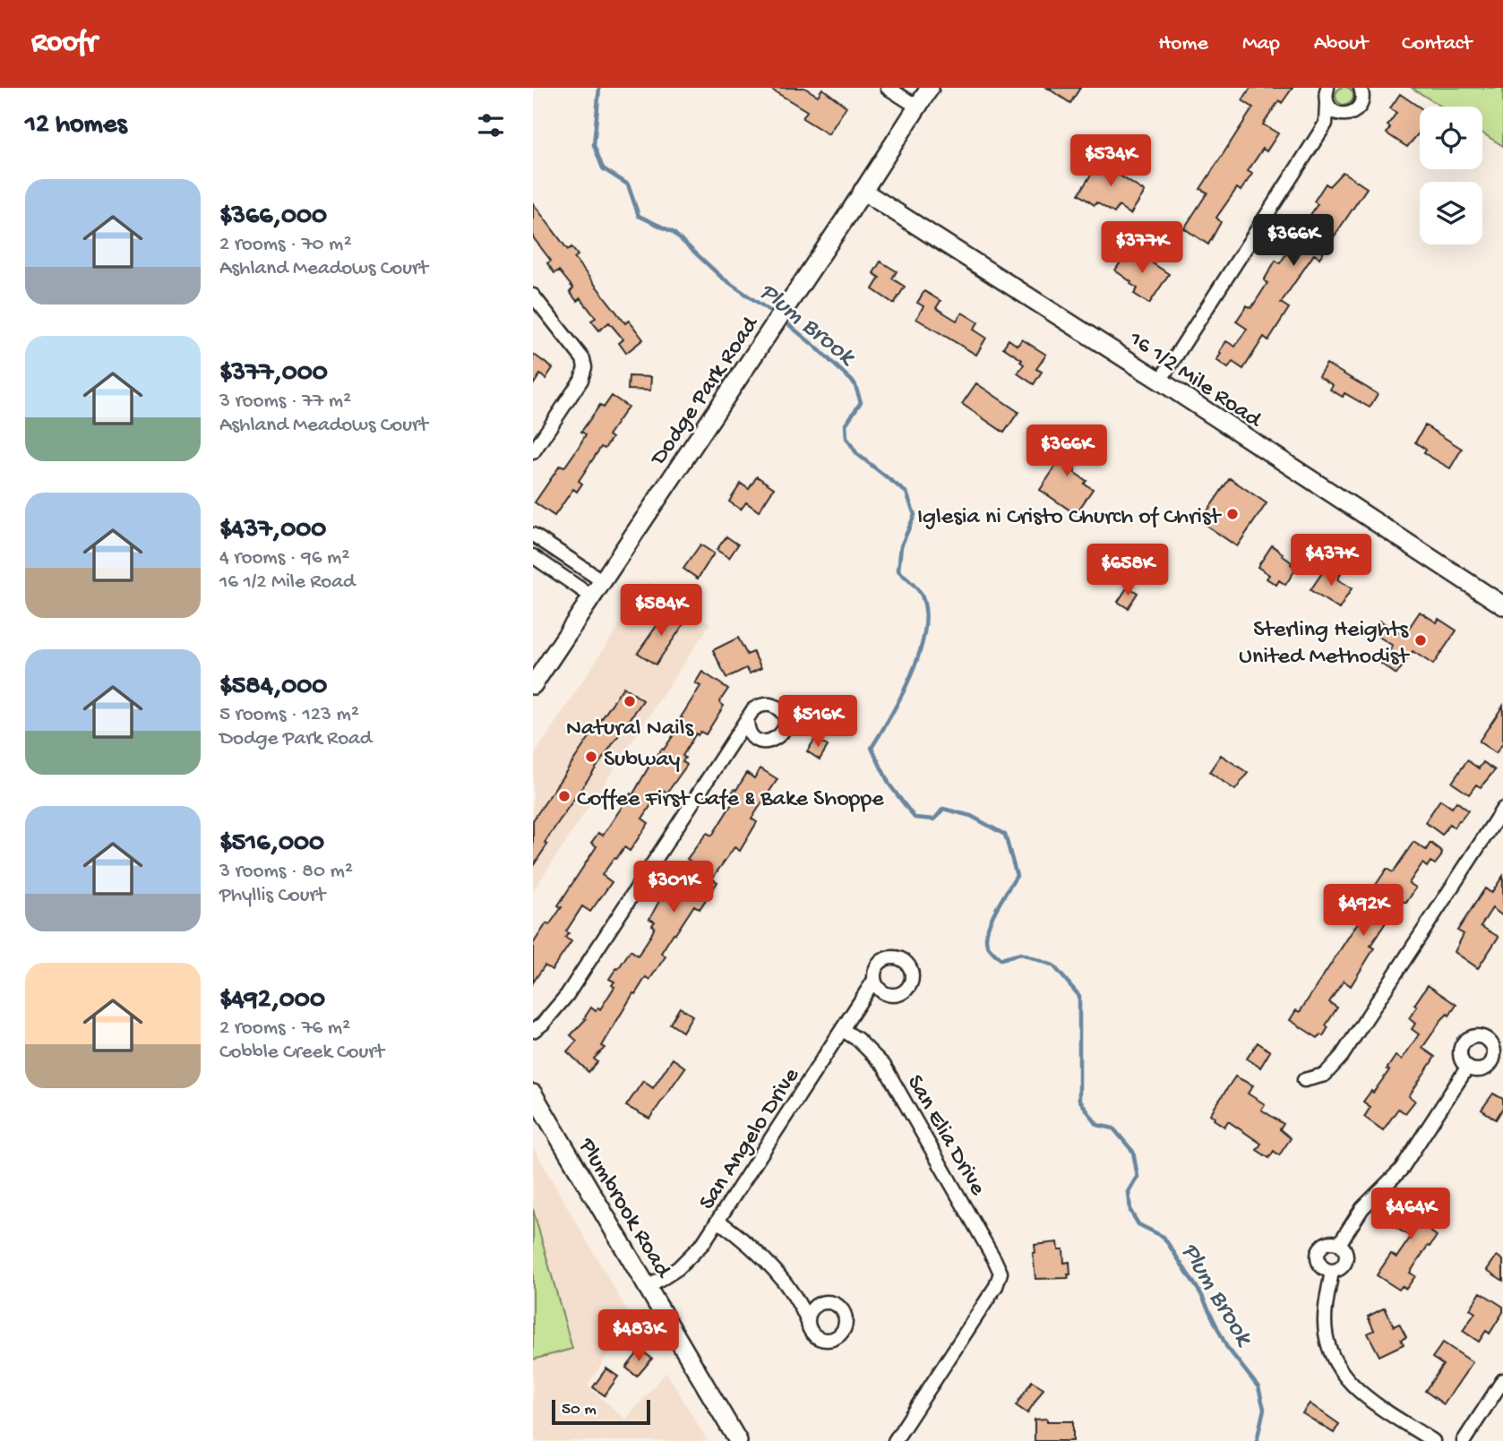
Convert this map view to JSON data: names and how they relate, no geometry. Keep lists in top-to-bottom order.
{
  "streets": {
    "street": [
      "16 1/2 Mile Road",
      "Dodge Park Road",
      "San Elia Drive",
      "San Angelo Drive",
      "Plumbrook Road"
    ]
  },
  "crossings": [
    ["16 1/2 Mile Road", "Dodge Park Road"],
    ["San Elia Drive", "San Angelo Drive"],
    ["San Angelo Drive", "Plumbrook Road"]
  ],
  "water": ["Plum Brook"],
  "places": [
    "Iglesia ni Cristo Church of Christ",
    "Sterling Heights United Methodist",
    "Natural Nails",
    "Subway",
    "Coffee First Cafe & Bake Shoppe"
  ],
  "scale_bar": "50 m",
  "page": {
    "header": "Roofr",
    "nav": [
      "Home",
      "Map",
      "About",
      "Contact"
    ],
    "heading": "12 homes",
    "price": [
      "$534K",
      "$366K",
      "$377K",
      "$366K",
      "$437K",
      "$658K",
      "$584K",
      "$516K",
      "$301K",
      "$492K",
      "$464K",
      "$483K"
    ],
    "list": [
      {
        "name": "$366,000",
        "note": "2 rooms · 70 m² · Ashland Meadows Court"
      },
      {
        "name": "$377,000",
        "note": "3 rooms · 77 m² · Ashland Meadows Court"
      },
      {
        "name": "$437,000",
        "note": "4 rooms · 96 m² · 16 1/2 Mile Road"
      },
      {
        "name": "$584,000",
        "note": "5 rooms · 123 m² · Dodge Park Road"
      },
      {
        "name": "$516,000",
        "note": "3 rooms · 80 m² · Phyllis Court"
      },
      {
        "name": "$492,000",
        "note": "2 rooms · 76 m² · Cobble Creek Court"
      }
    ],
    "scale": "50 m"
  }
}
